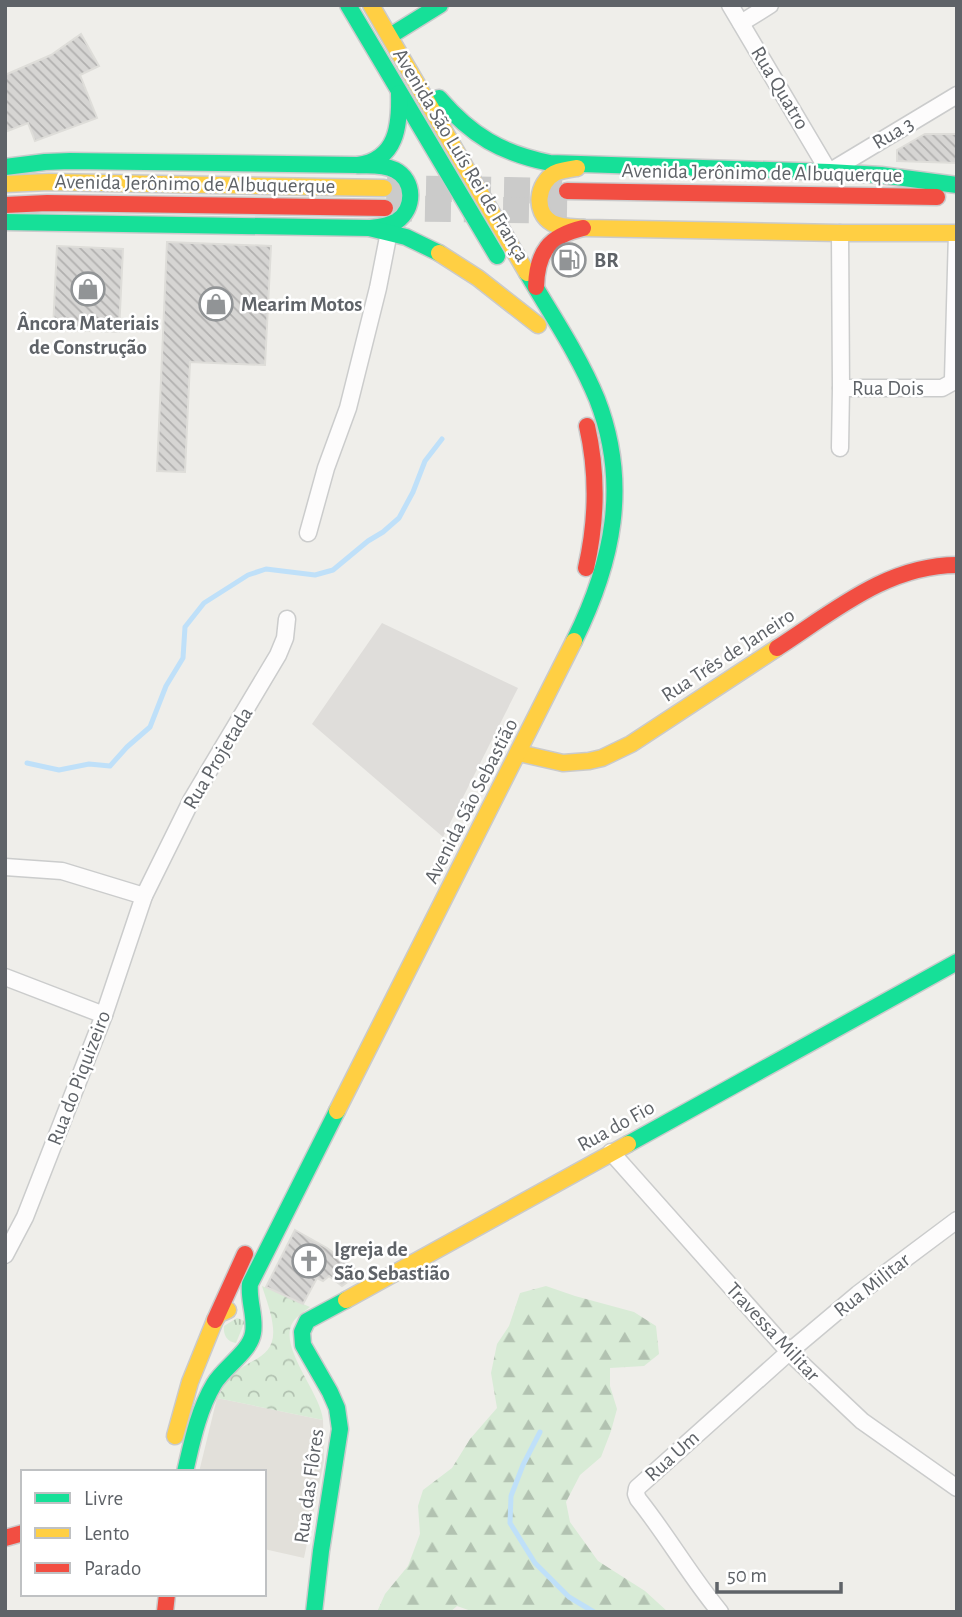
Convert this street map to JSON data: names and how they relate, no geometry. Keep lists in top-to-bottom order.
{
  "streets": {
    "main road": [
      "Avenida São Luís Rei de França",
      "Avenida Jerônimo de Albuquerque",
      "Rua Três de Janeiro",
      "Avenida São Sebastião",
      "Rua do Fio",
      "Rua das Flôres"
    ],
    "street": [
      "Rua Quatro",
      "Rua 3",
      "Rua Dois",
      "Rua Projetada",
      "Rua do Piquizeiro",
      "Rua Militar",
      "Travessa Militar",
      "Rua Um"
    ]
  },
  "crossings": [
    ["Rua Quatro", "Rua 3"],
    ["Avenida São Luís Rei de França", "Avenida São Sebastião"],
    ["Rua Três de Janeiro", "Avenida São Sebastião"],
    ["Rua Projetada", "Rua do Piquizeiro"],
    ["Rua do Fio", "Travessa Militar"],
    ["Rua do Fio", "Rua das Flôres"],
    ["Rua Militar", "Travessa Militar"],
    ["Rua Militar", "Rua Um"],
    ["Travessa Militar", "Rua Um"]
  ],
  "places": {
    "fuel station": ["BR"],
    "shop": ["Âncora Materiais de Construção", "Mearim Motos"],
    "church": ["Igreja de São Sebastião"]
  },
  "legend": ["Livre", "Lento", "Parado"],
  "scale_bar": "50 m"
}
